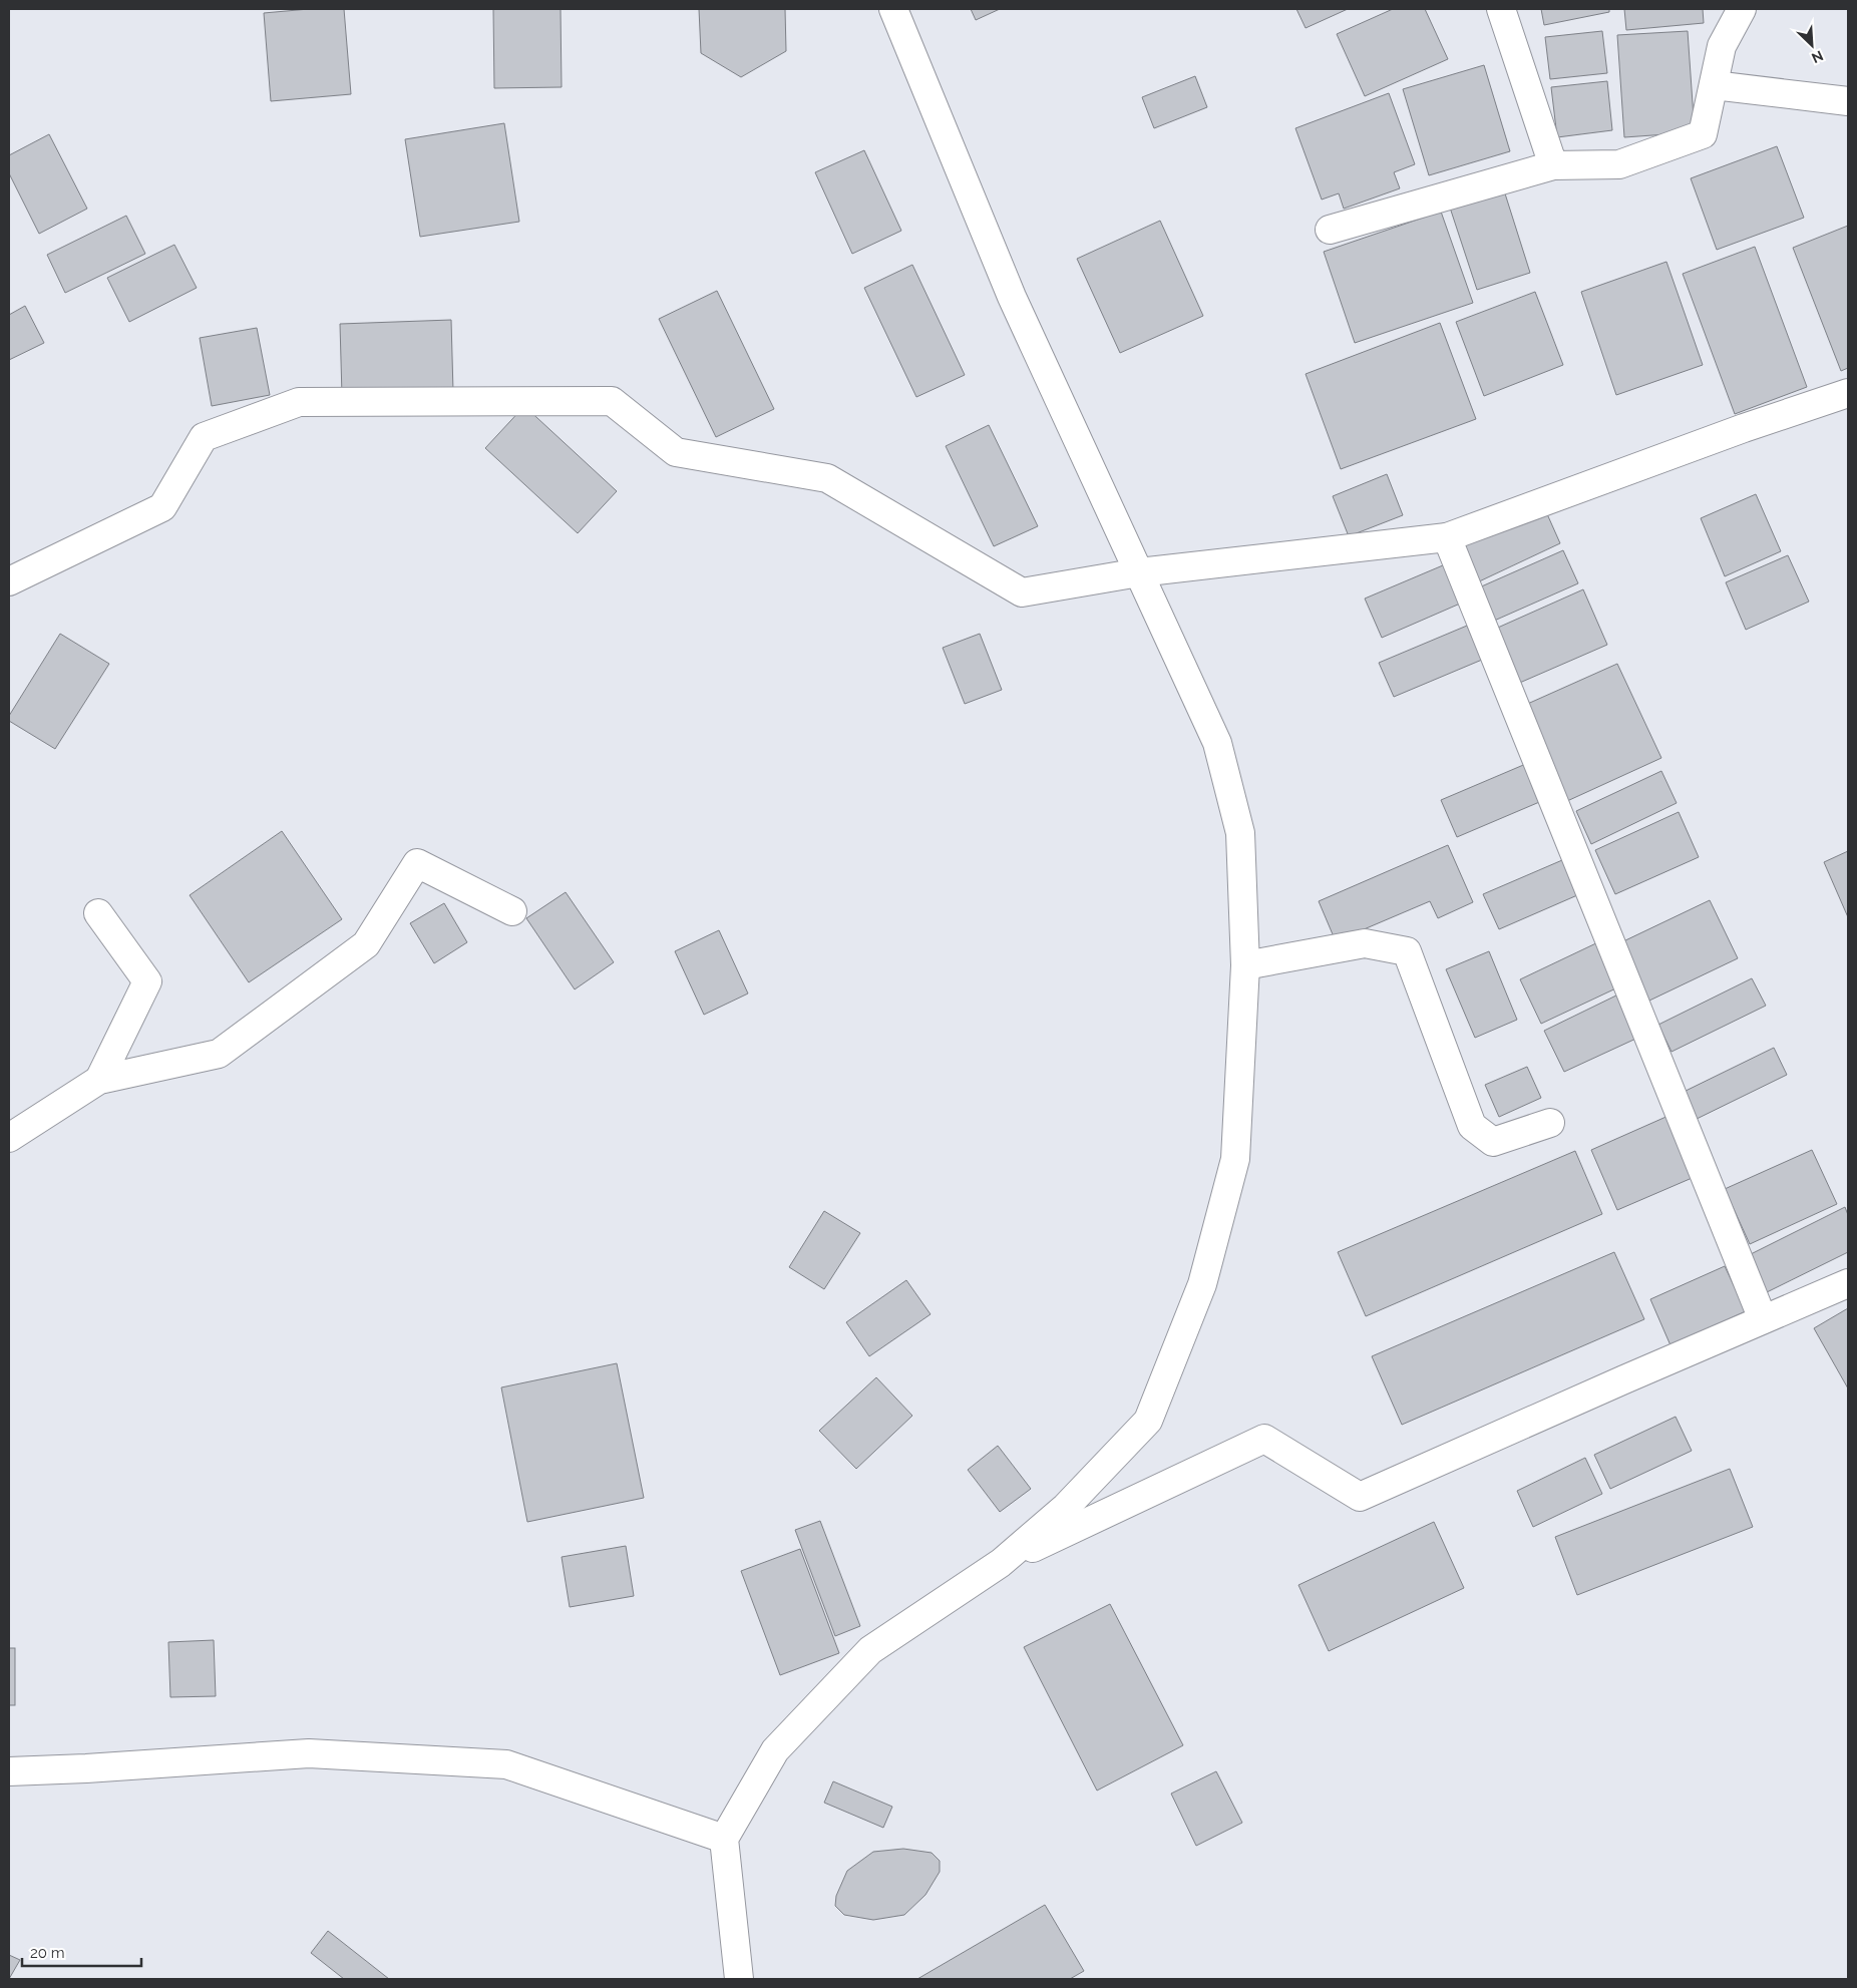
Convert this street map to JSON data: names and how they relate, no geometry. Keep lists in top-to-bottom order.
{
  "scale_bar": "20 m",
  "north": "bottom right"
}
